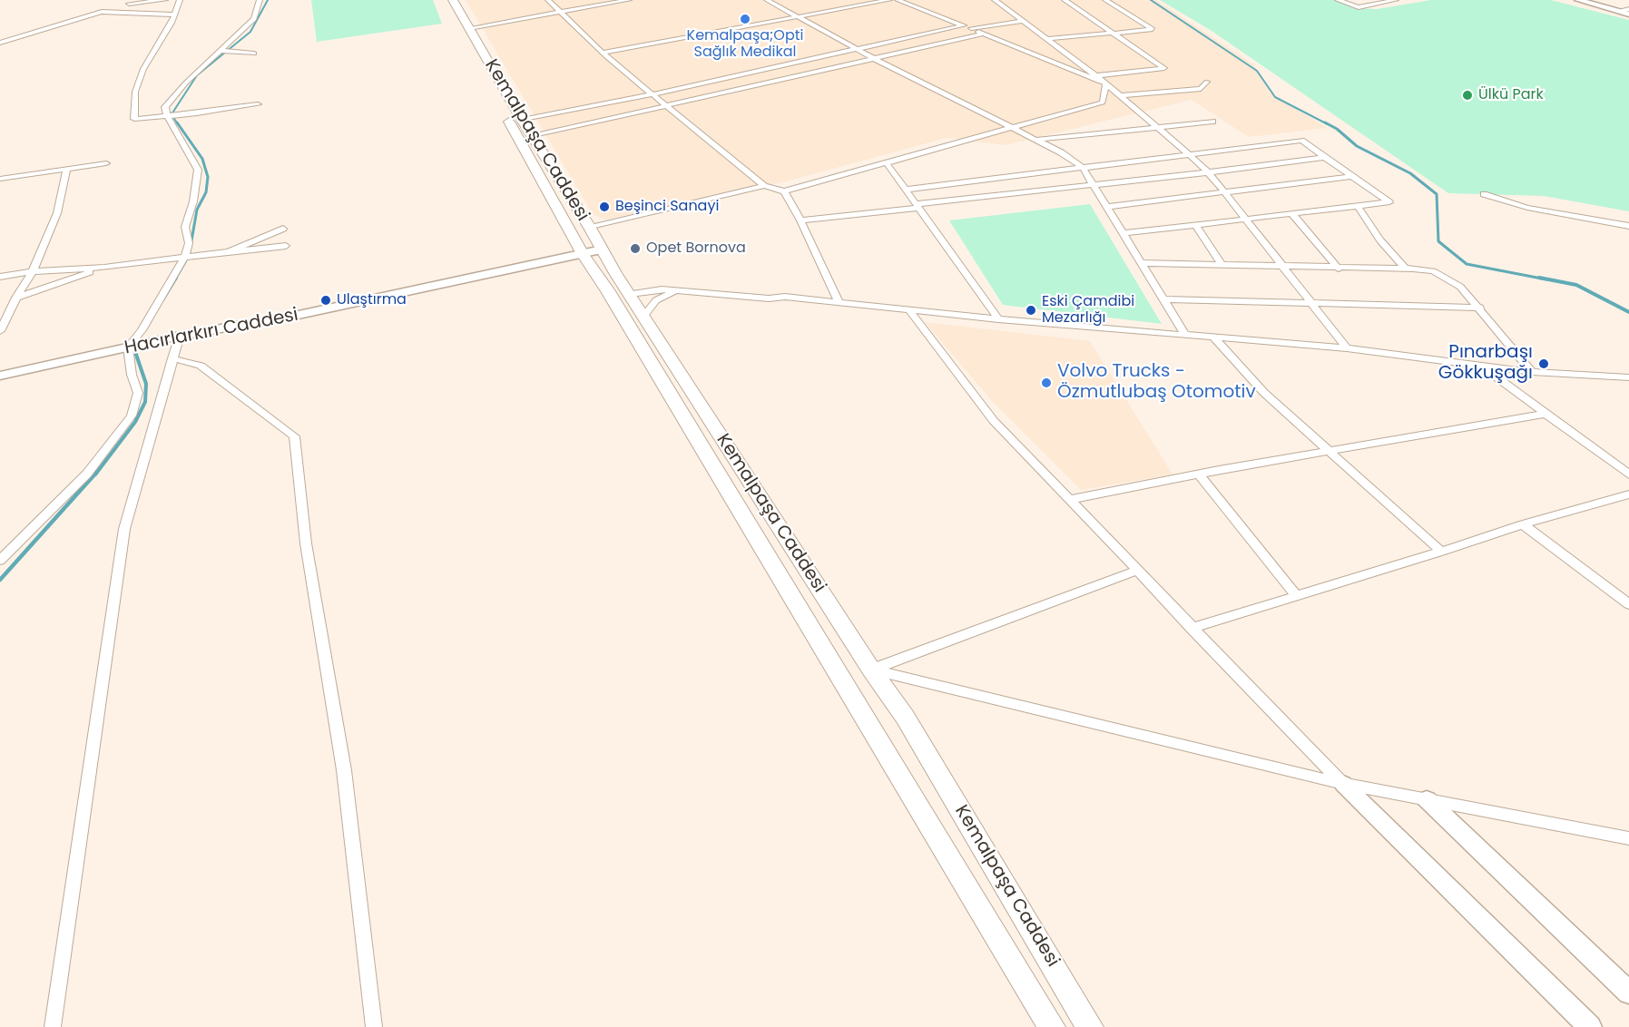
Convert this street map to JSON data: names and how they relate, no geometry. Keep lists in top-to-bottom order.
{
  "streets": {
    "main road": ["Kemalpaşa Caddesi"],
    "street": ["Hacırlarkırı Caddesi"]
  },
  "crossings": [
    ["Kemalpaşa Caddesi", "Hacırlarkırı Caddesi"]
  ],
  "places": [
    "Kemalpaşa;Opti Sağlık Medikal",
    "Ülkü Park",
    "Beşinci Sanayi",
    "Opet Bornova",
    "Ulaştırma",
    "Eski Çamdibi Mezarlığı",
    "Pınarbaşı Gökkuşağı",
    "Volvo Trucks - Özmutlubaş Otomotiv"
  ]
}
